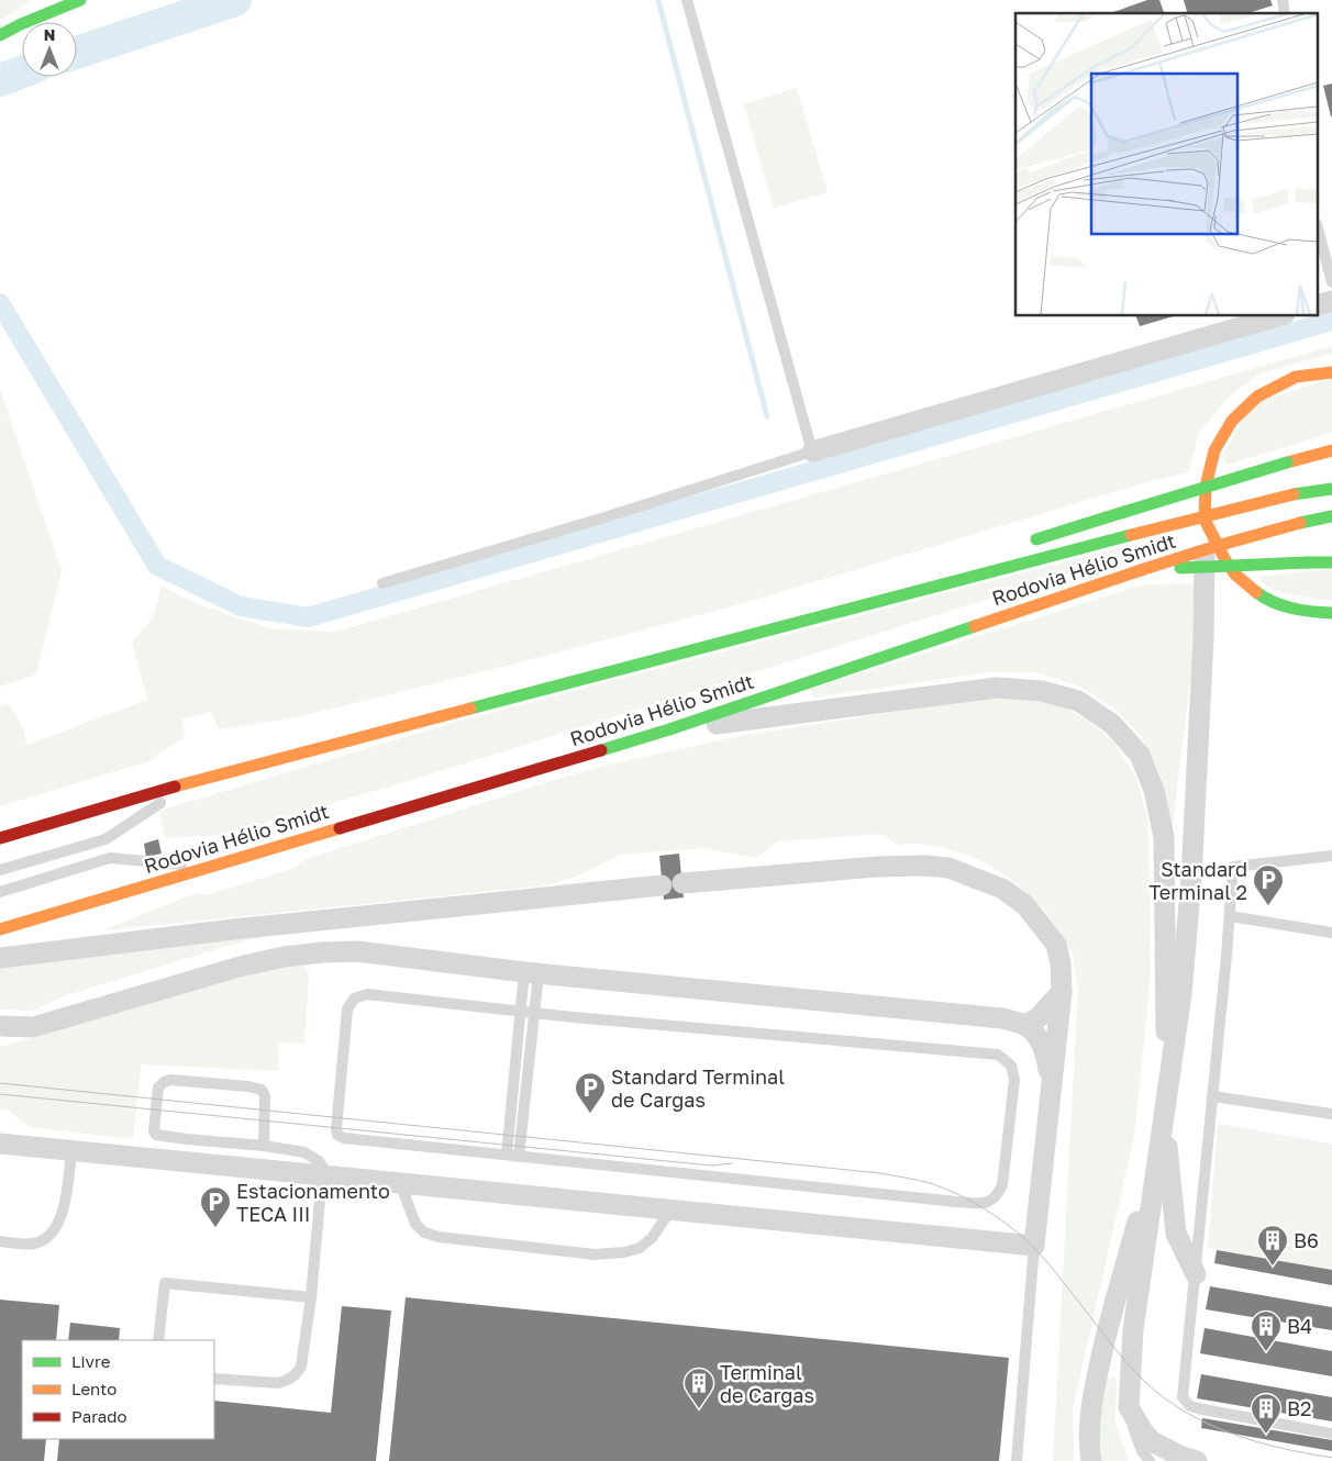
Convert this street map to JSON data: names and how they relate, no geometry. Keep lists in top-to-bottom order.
{
  "streets": {
    "main road": ["Rodovia Hélio Smidt"]
  },
  "places": {
    "parking": ["Standard Terminal 2", "Standard Terminal de Cargas", "Estacionamento TECA III"],
    "building": [
      "B6",
      "B4",
      "Terminal de Cargas",
      "B2"
    ]
  },
  "legend": ["Livre", "Lento", "Parado"],
  "north": "top"
}
